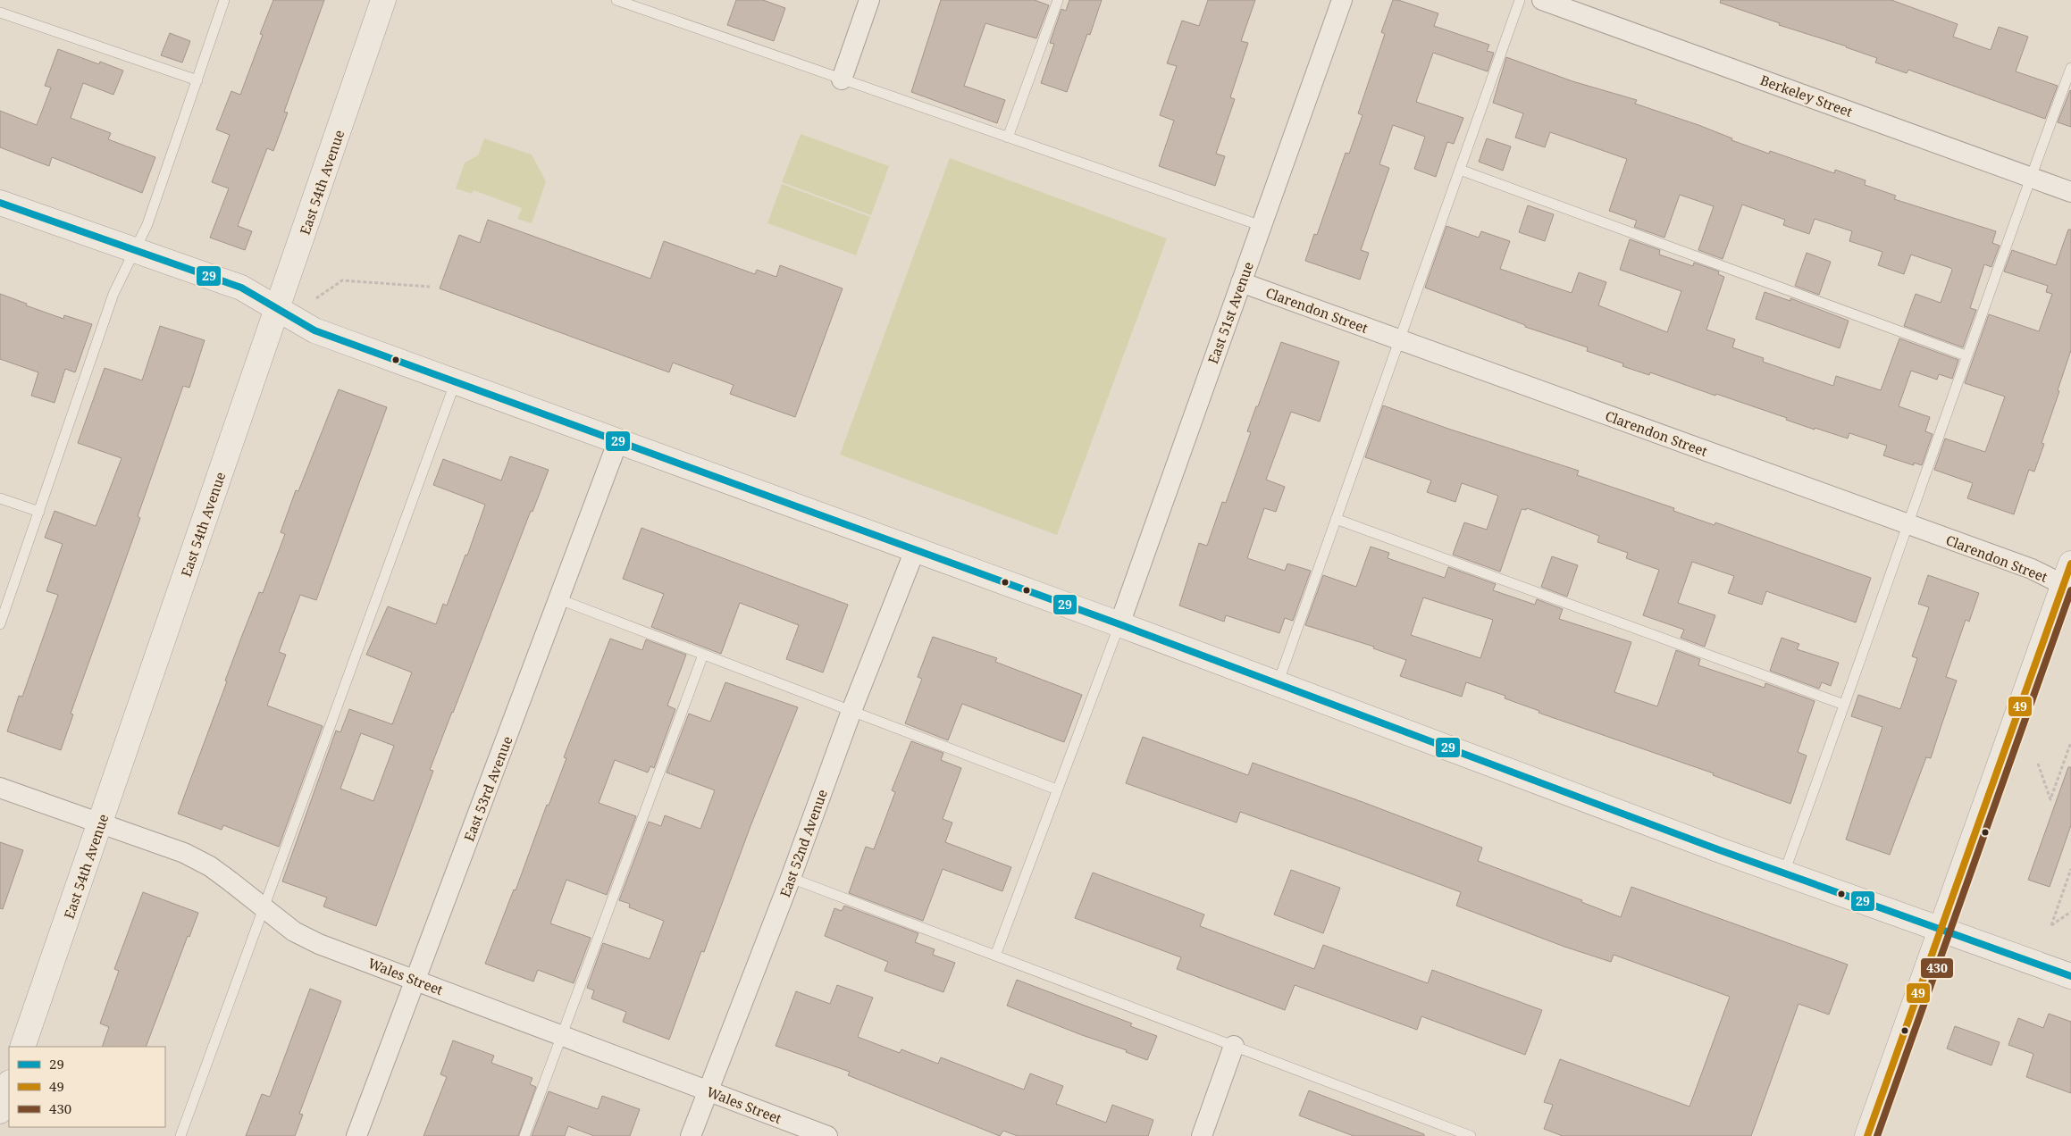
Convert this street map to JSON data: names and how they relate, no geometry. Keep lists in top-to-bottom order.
{
  "streets": {
    "street": [
      "Berkeley Street",
      "East 54th Avenue",
      "Clarendon Street",
      "East 51st Avenue",
      "East 53rd Avenue",
      "East 52nd Avenue",
      "Wales Street"
    ]
  },
  "crossings": [
    ["East 54th Avenue", "Wales Street"],
    ["Clarendon Street", "East 51st Avenue"],
    ["East 53rd Avenue", "Wales Street"],
    ["East 52nd Avenue", "Wales Street"]
  ],
  "lines": ["transit line 29", "transit line 49", "transit line 430"],
  "legend": ["29", "49", "430"]
}
